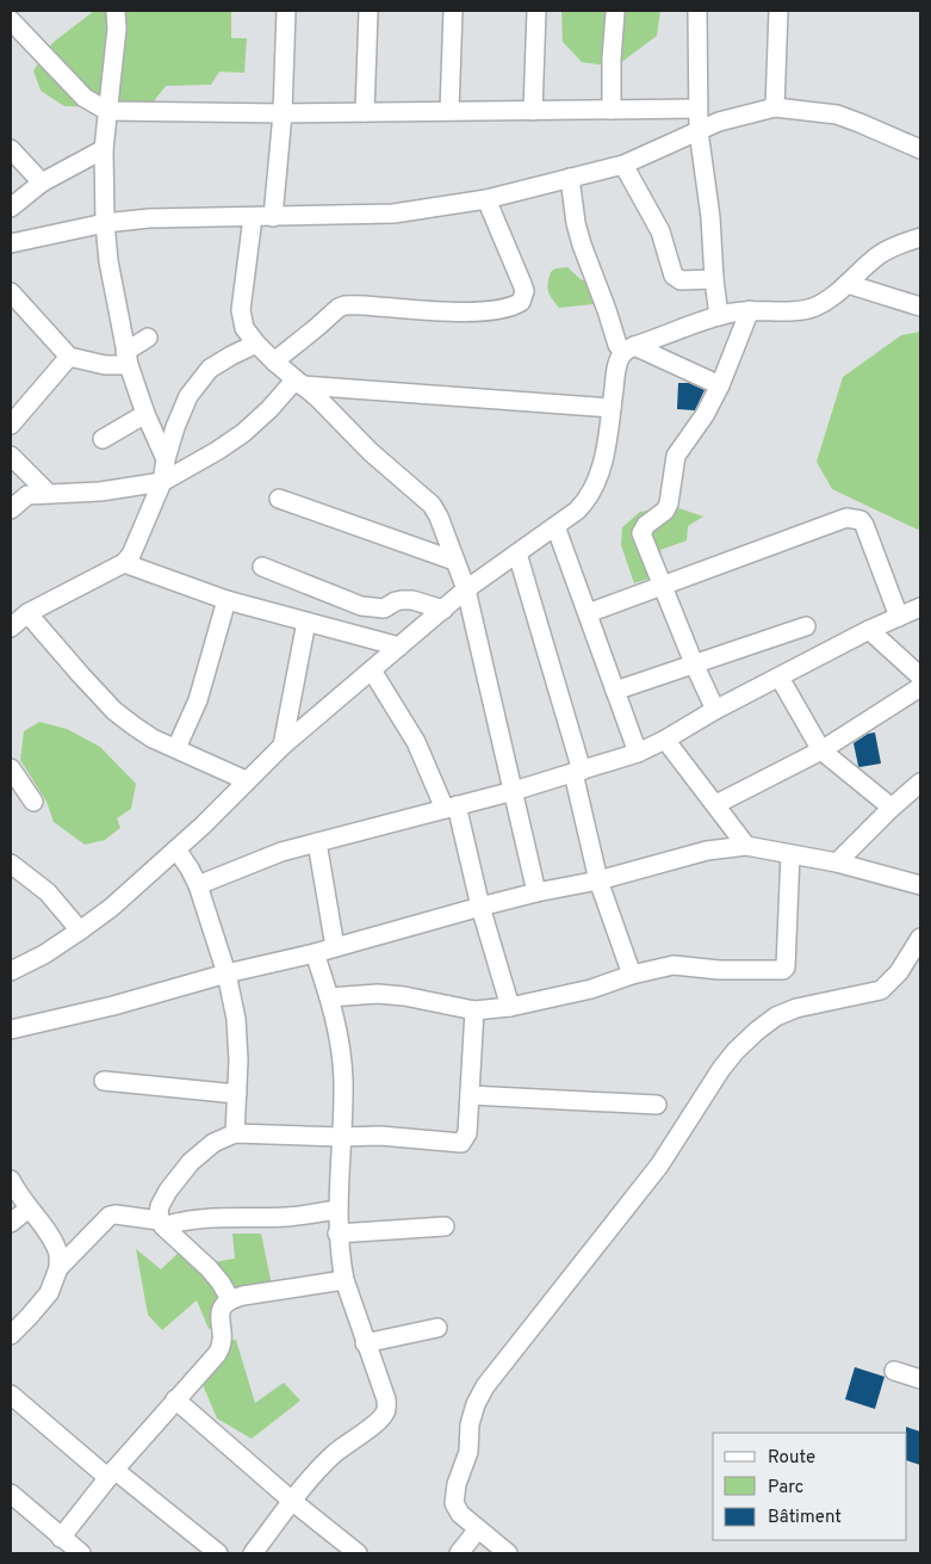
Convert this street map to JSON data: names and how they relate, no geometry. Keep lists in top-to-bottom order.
{
  "legend": ["Route", "Parc", "Bâtiment"]
}
